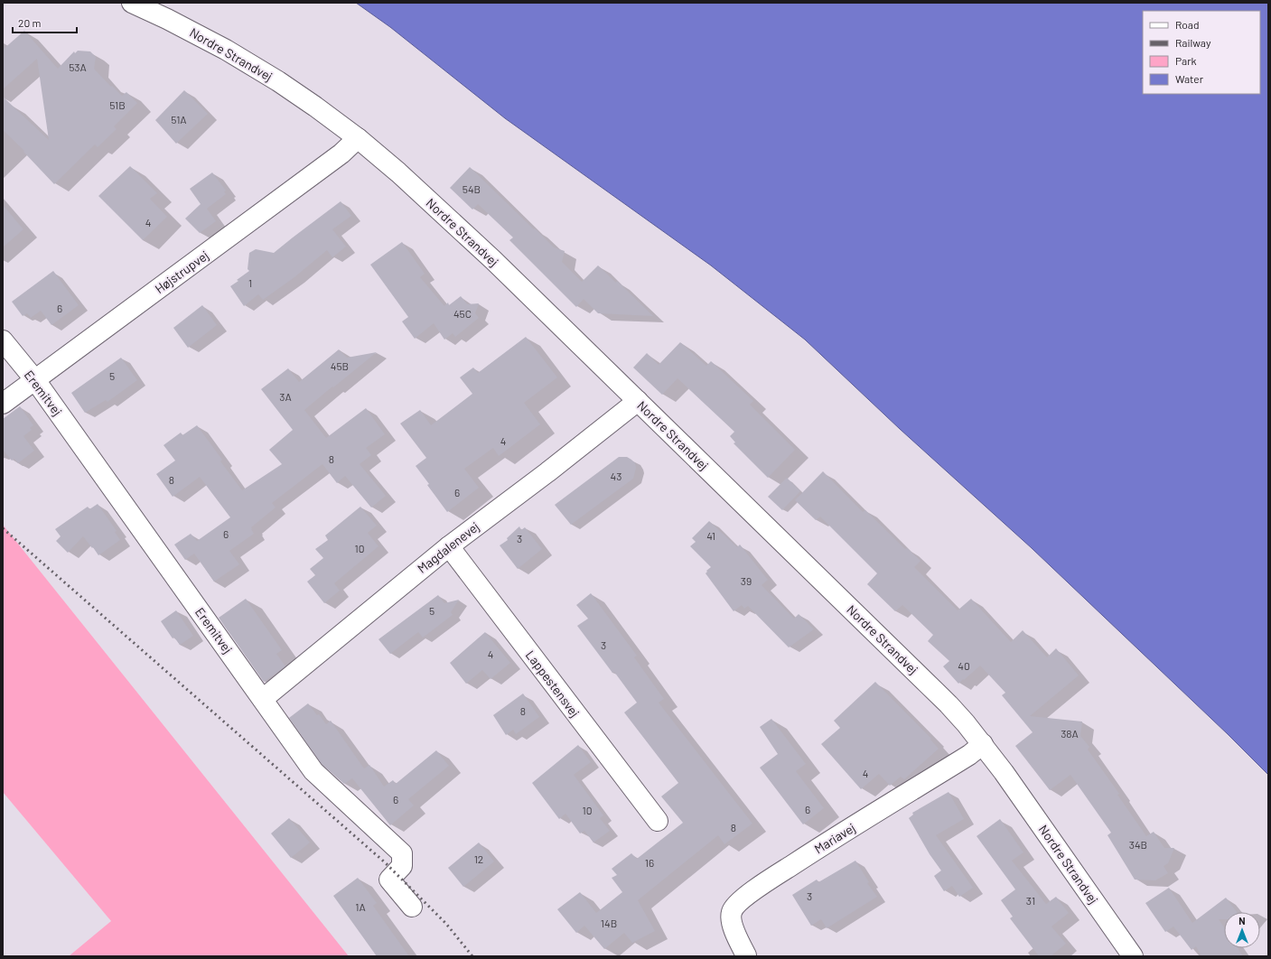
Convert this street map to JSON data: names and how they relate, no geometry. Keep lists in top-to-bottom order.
{
  "streets": {
    "street": [
      "Nordre Strandvej",
      "Højstrupvej",
      "Eremitvej",
      "Magdalenevej",
      "Lappestensvej",
      "Mariavej"
    ]
  },
  "crossings": [
    ["Nordre Strandvej", "Højstrupvej"],
    ["Nordre Strandvej", "Magdalenevej"],
    ["Nordre Strandvej", "Mariavej"],
    ["Højstrupvej", "Eremitvej"],
    ["Eremitvej", "Magdalenevej"],
    ["Magdalenevej", "Lappestensvej"]
  ],
  "house_numbers": [
    "53A",
    "51B",
    "51A",
    "54B",
    "4",
    "1",
    "6",
    "45C",
    "45B",
    "5",
    "3A",
    "4",
    "8",
    "43",
    "8",
    "6",
    "6",
    "41",
    "3",
    "10",
    "39",
    "5",
    "3",
    "4",
    "40",
    "8",
    "38A",
    "4",
    "6",
    "6",
    "10",
    "8",
    "34B",
    "12",
    "16",
    "3",
    "31",
    "1A",
    "14B"
  ],
  "legend": [
    "Road",
    "Railway",
    "Park",
    "Water"
  ],
  "scale_bar": "20 m",
  "north": "top"
}
